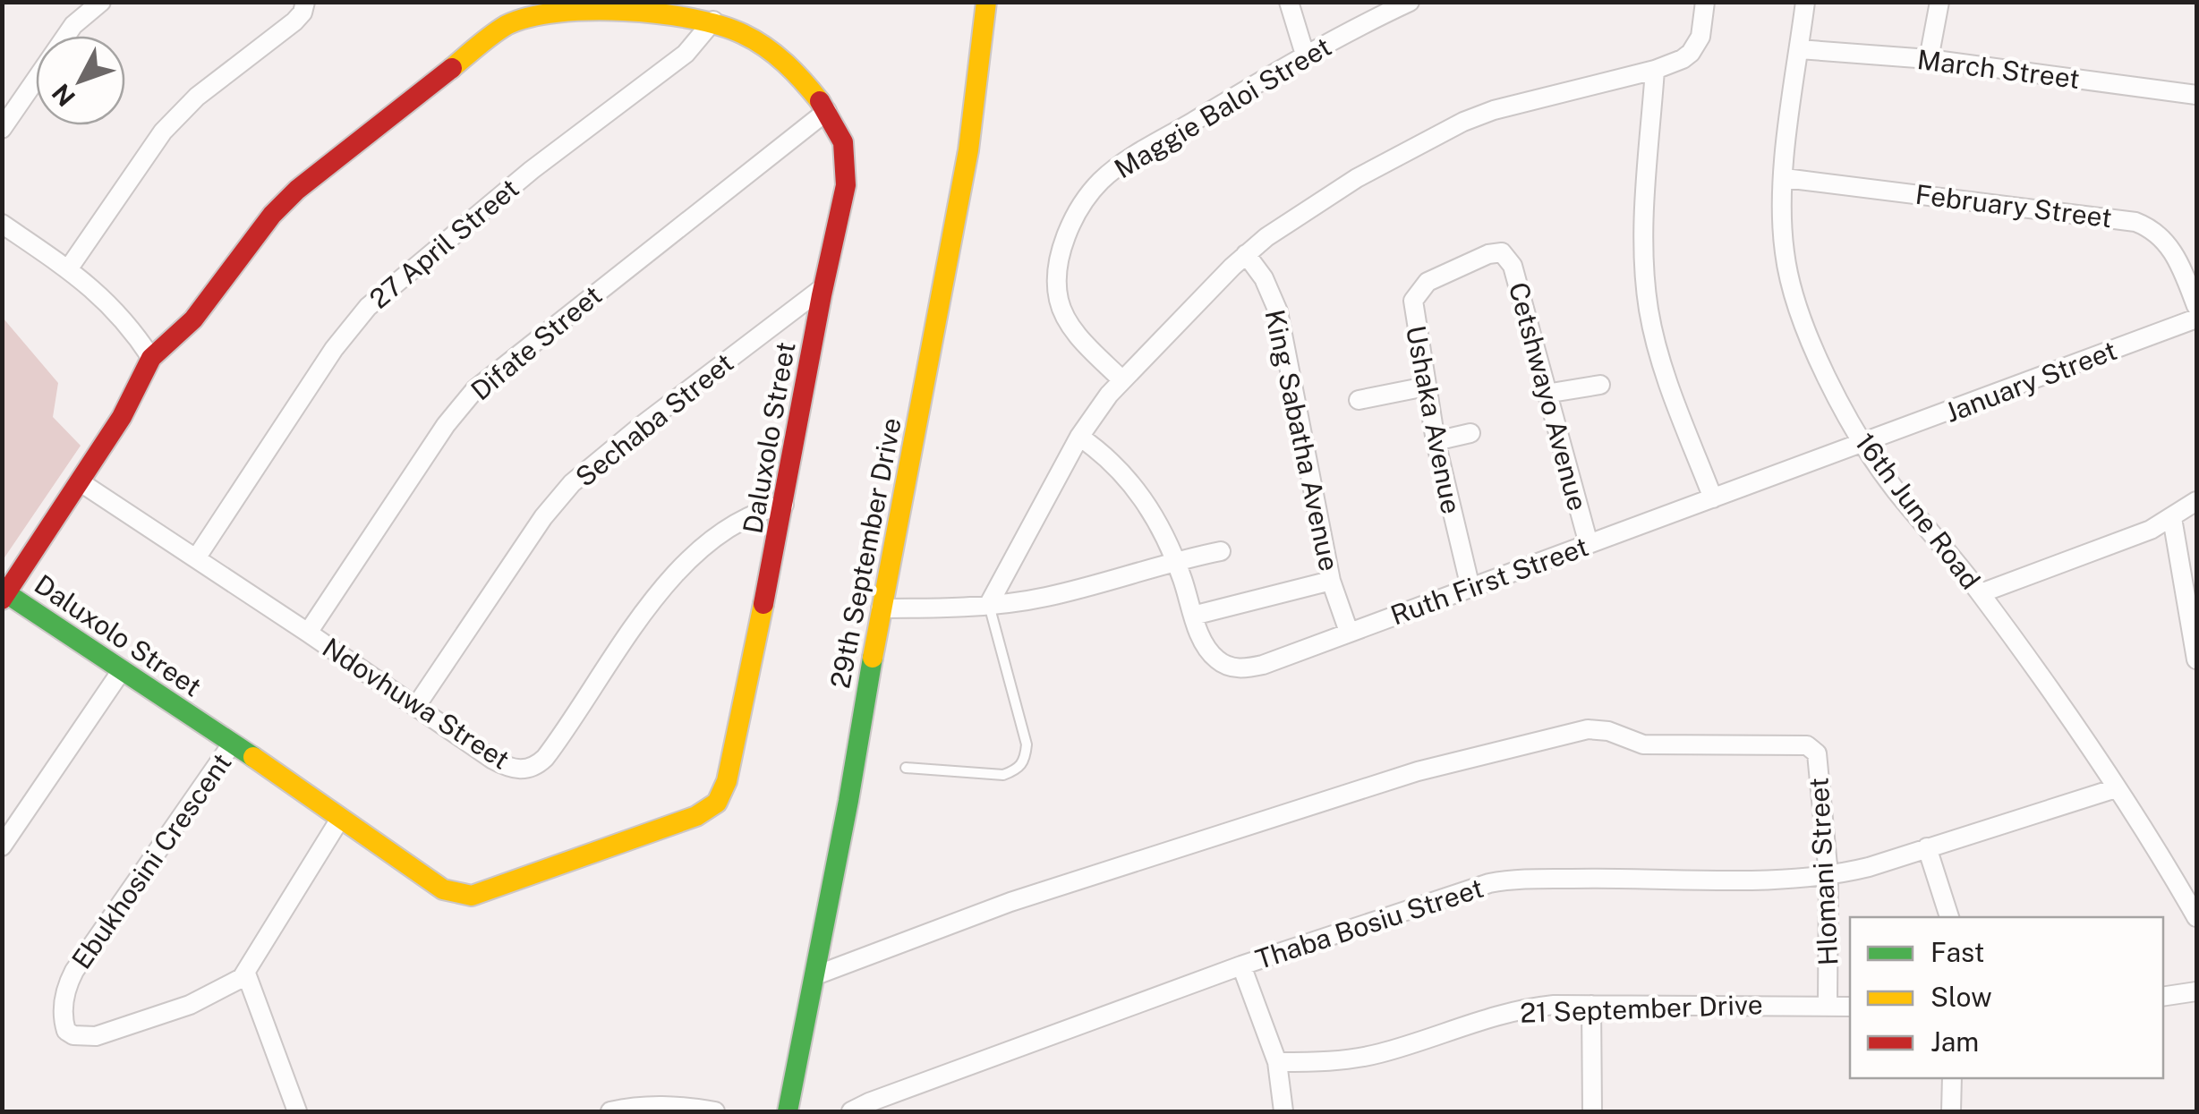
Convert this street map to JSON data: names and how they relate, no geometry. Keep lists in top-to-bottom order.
{
  "streets": {
    "street": [
      "March Street",
      "Maggie Baloi Street",
      "February Street",
      "27 April Street",
      "Difate Street",
      "January Street",
      "Cetshwayo Avenue",
      "Sechaba Street",
      "Ushaka Avenue",
      "Daluxolo Street",
      "King Sabatha Avenue",
      "16th June Road",
      "29th September Drive",
      "Ruth First Street",
      "Ndovhuwa Street",
      "Ebukhosini Crescent",
      "Hlomani Street",
      "Thaba Bosiu Street",
      "21 September Drive"
    ]
  },
  "crossings": [
    ["March Street", "16th June Road"],
    ["February Street", "16th June Road"],
    ["27 April Street", "Daluxolo Street"],
    ["27 April Street", "Ndovhuwa Street"],
    ["Difate Street", "Daluxolo Street"],
    ["Difate Street", "Ndovhuwa Street"],
    ["January Street", "16th June Road"],
    ["January Street", "Ruth First Street"],
    ["Cetshwayo Avenue", "Ushaka Avenue"],
    ["Cetshwayo Avenue", "Ruth First Street"],
    ["Sechaba Street", "Daluxolo Street"],
    ["Sechaba Street", "Ndovhuwa Street"],
    ["Ushaka Avenue", "Ruth First Street"],
    ["Daluxolo Street", "Ndovhuwa Street"],
    ["Daluxolo Street", "Ebukhosini Crescent"],
    ["King Sabatha Avenue", "Ruth First Street"],
    ["16th June Road", "Ruth First Street"],
    ["16th June Road", "Thaba Bosiu Street"],
    ["29th September Drive", "Hlomani Street"],
    ["Hlomani Street", "Thaba Bosiu Street"],
    ["Hlomani Street", "21 September Drive"]
  ],
  "legend": ["Fast", "Slow", "Jam"],
  "north": "bottom left"
}
